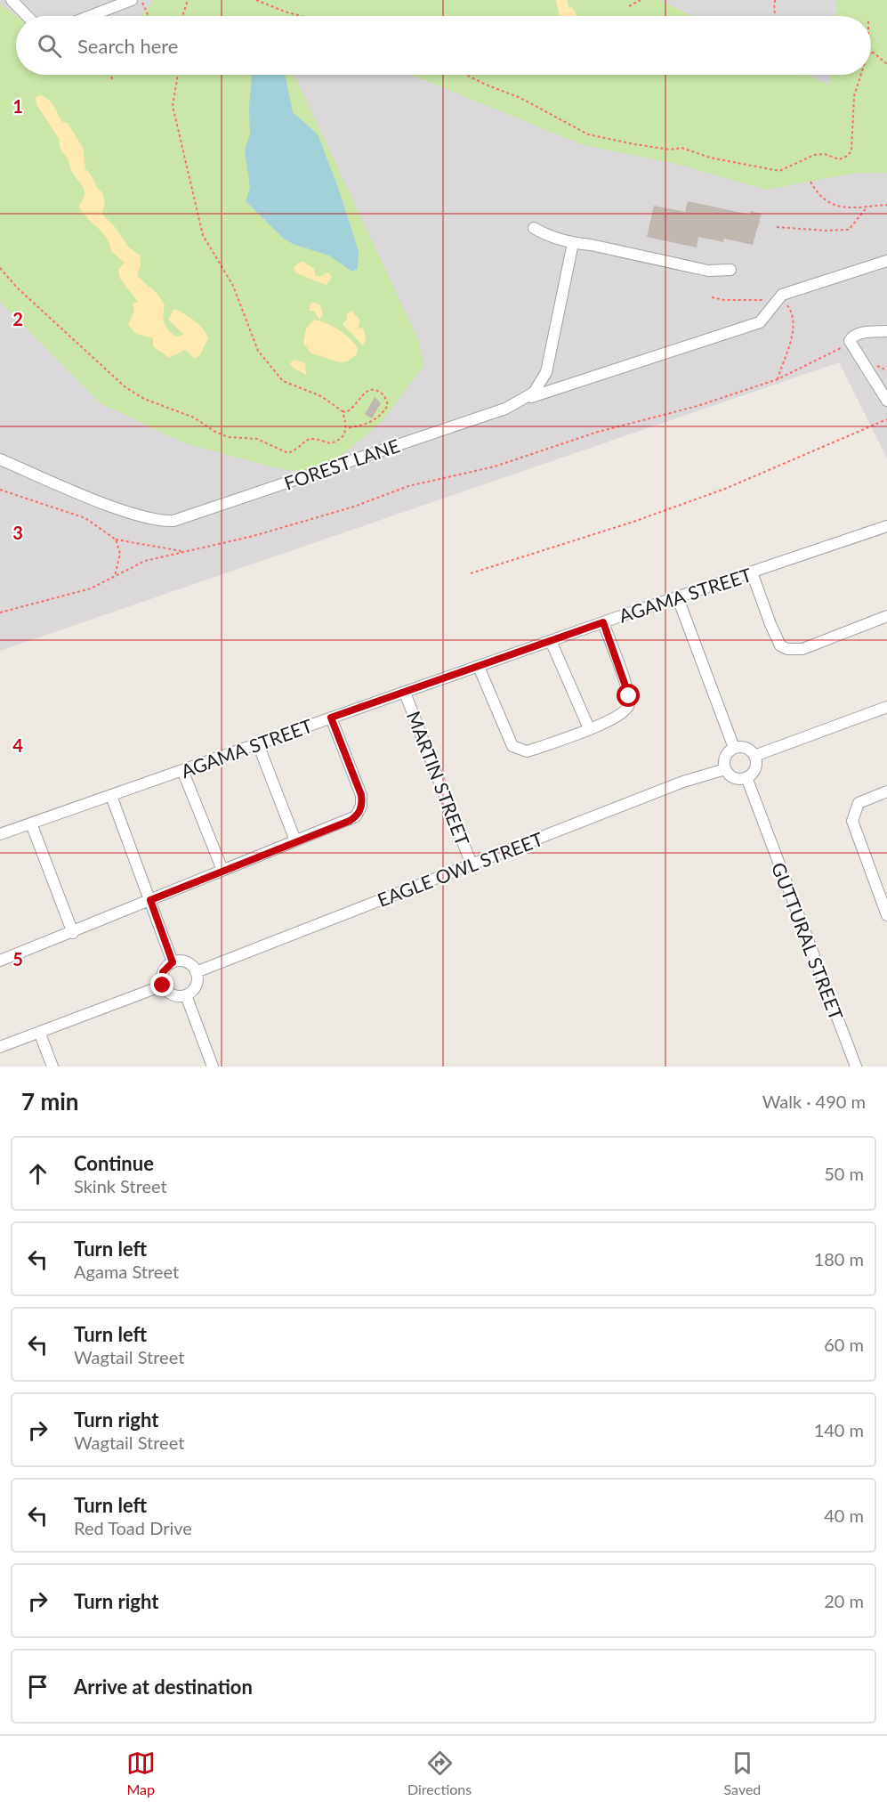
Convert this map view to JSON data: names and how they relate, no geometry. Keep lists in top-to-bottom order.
{
  "streets": {
    "street": [
      "FOREST LANE",
      "AGAMA STREET",
      "MARTIN STREET",
      "EAGLE OWL STREET",
      "GUTTURAL STREET"
    ]
  },
  "crossings": [
    ["AGAMA STREET", "MARTIN STREET"],
    ["MARTIN STREET", "EAGLE OWL STREET"],
    ["EAGLE OWL STREET", "GUTTURAL STREET"]
  ],
  "page": {
    "search": "Search here",
    "heading": ["7 min", "Walk · 490 m"],
    "list": [
      ["Continue", "Skink Street", "50 m"],
      ["Turn left", "Agama Street", "180 m"],
      ["Turn left", "Wagtail Street", "60 m"],
      ["Turn right", "Wagtail Street", "140 m"],
      ["Turn left", "Red Toad Drive", "40 m"],
      ["Turn right", "20 m"],
      "Arrive at destination"
    ],
    "nav": ["Map", "Directions", "Saved"]
  },
  "grid": {
    "rows": [
      "1",
      "2",
      "3",
      "4",
      "5"
    ]
  }
}
